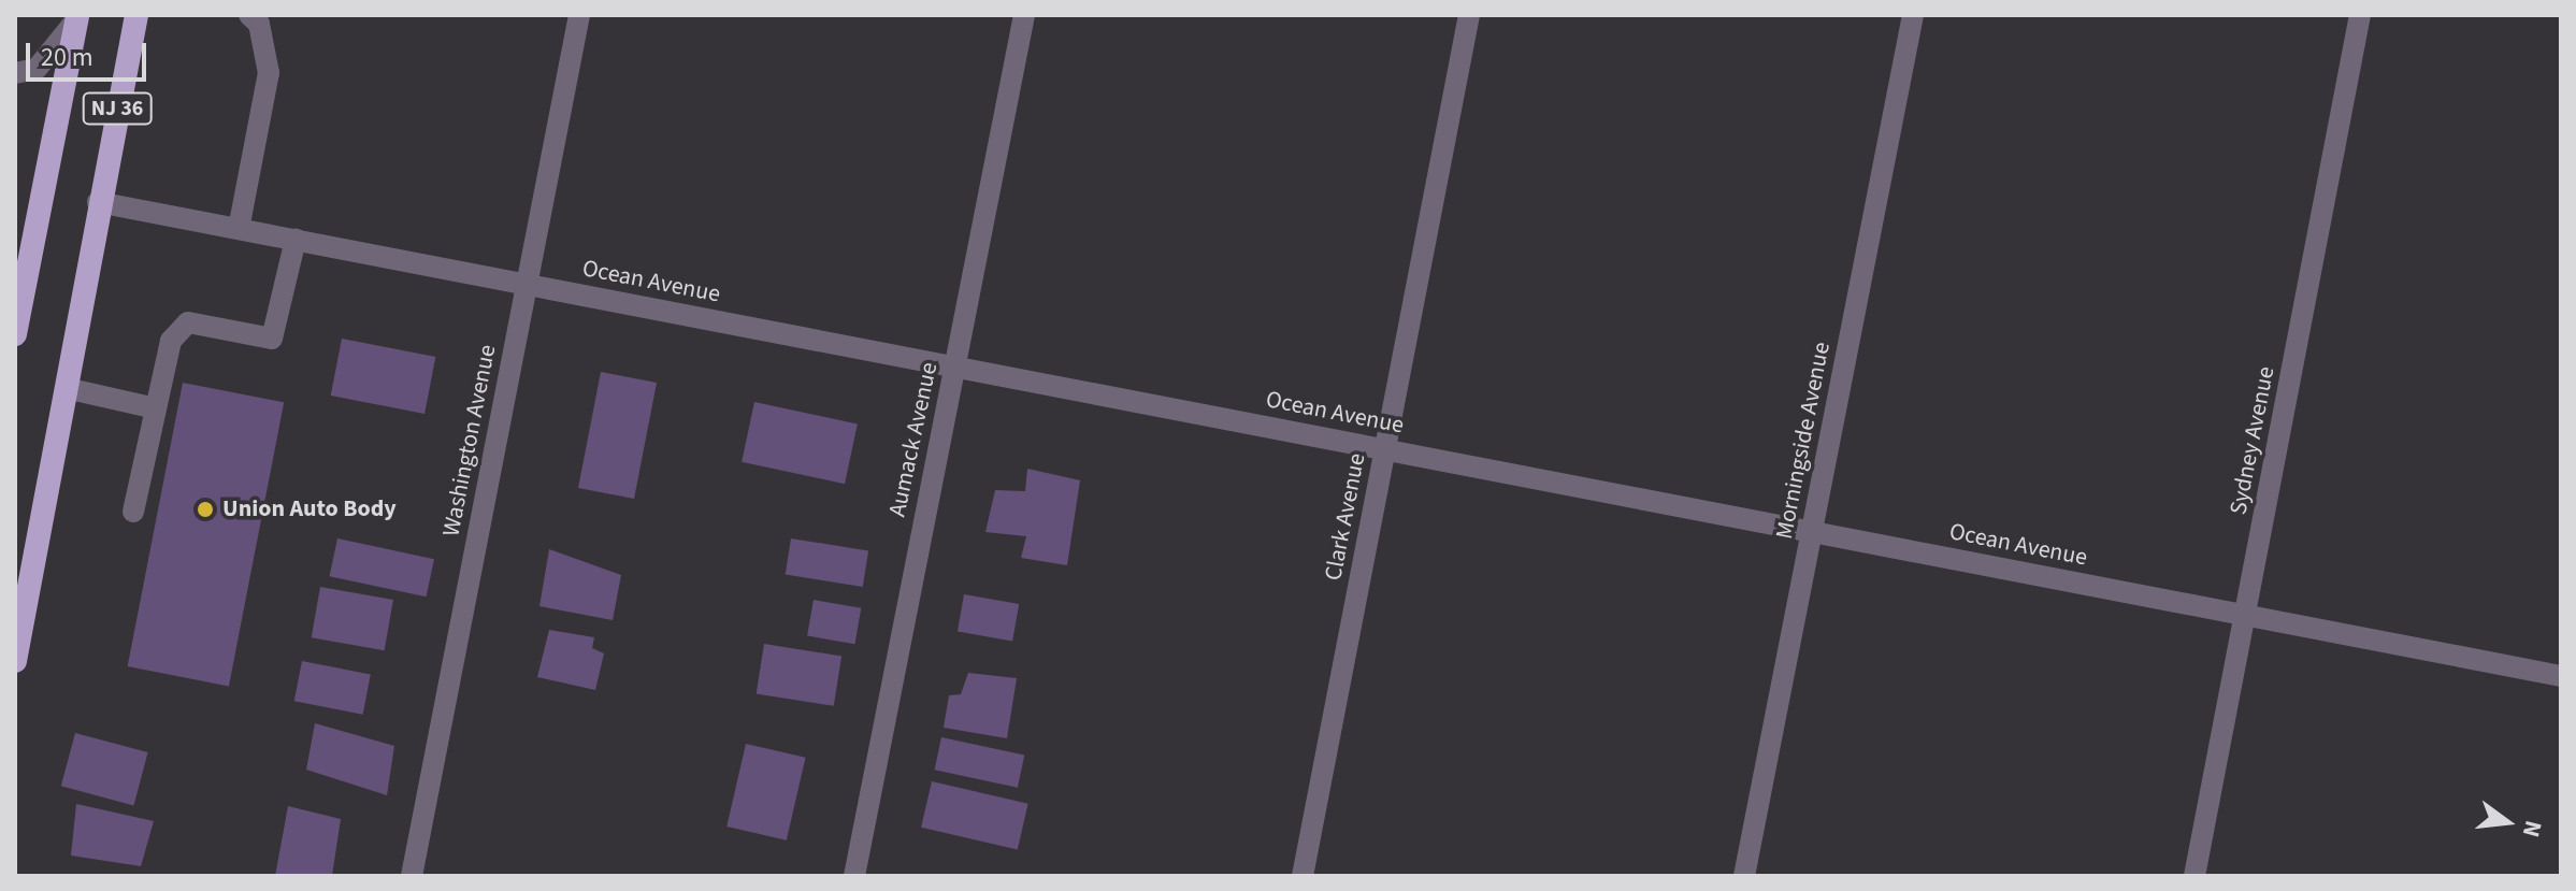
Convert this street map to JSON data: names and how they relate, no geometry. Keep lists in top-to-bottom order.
{
  "streets": {
    "highway": ["NJ 36"],
    "street": [
      "Ocean Avenue",
      "Aumack Avenue",
      "Washington Avenue",
      "Morningside Avenue",
      "Sydney Avenue",
      "Clark Avenue"
    ]
  },
  "crossings": [
    ["NJ 36", "Ocean Avenue"],
    ["Ocean Avenue", "Aumack Avenue"],
    ["Ocean Avenue", "Washington Avenue"],
    ["Ocean Avenue", "Morningside Avenue"],
    ["Ocean Avenue", "Sydney Avenue"],
    ["Ocean Avenue", "Clark Avenue"]
  ],
  "places": ["Union Auto Body"],
  "scale_bar": "20 m",
  "north": "right"
}
